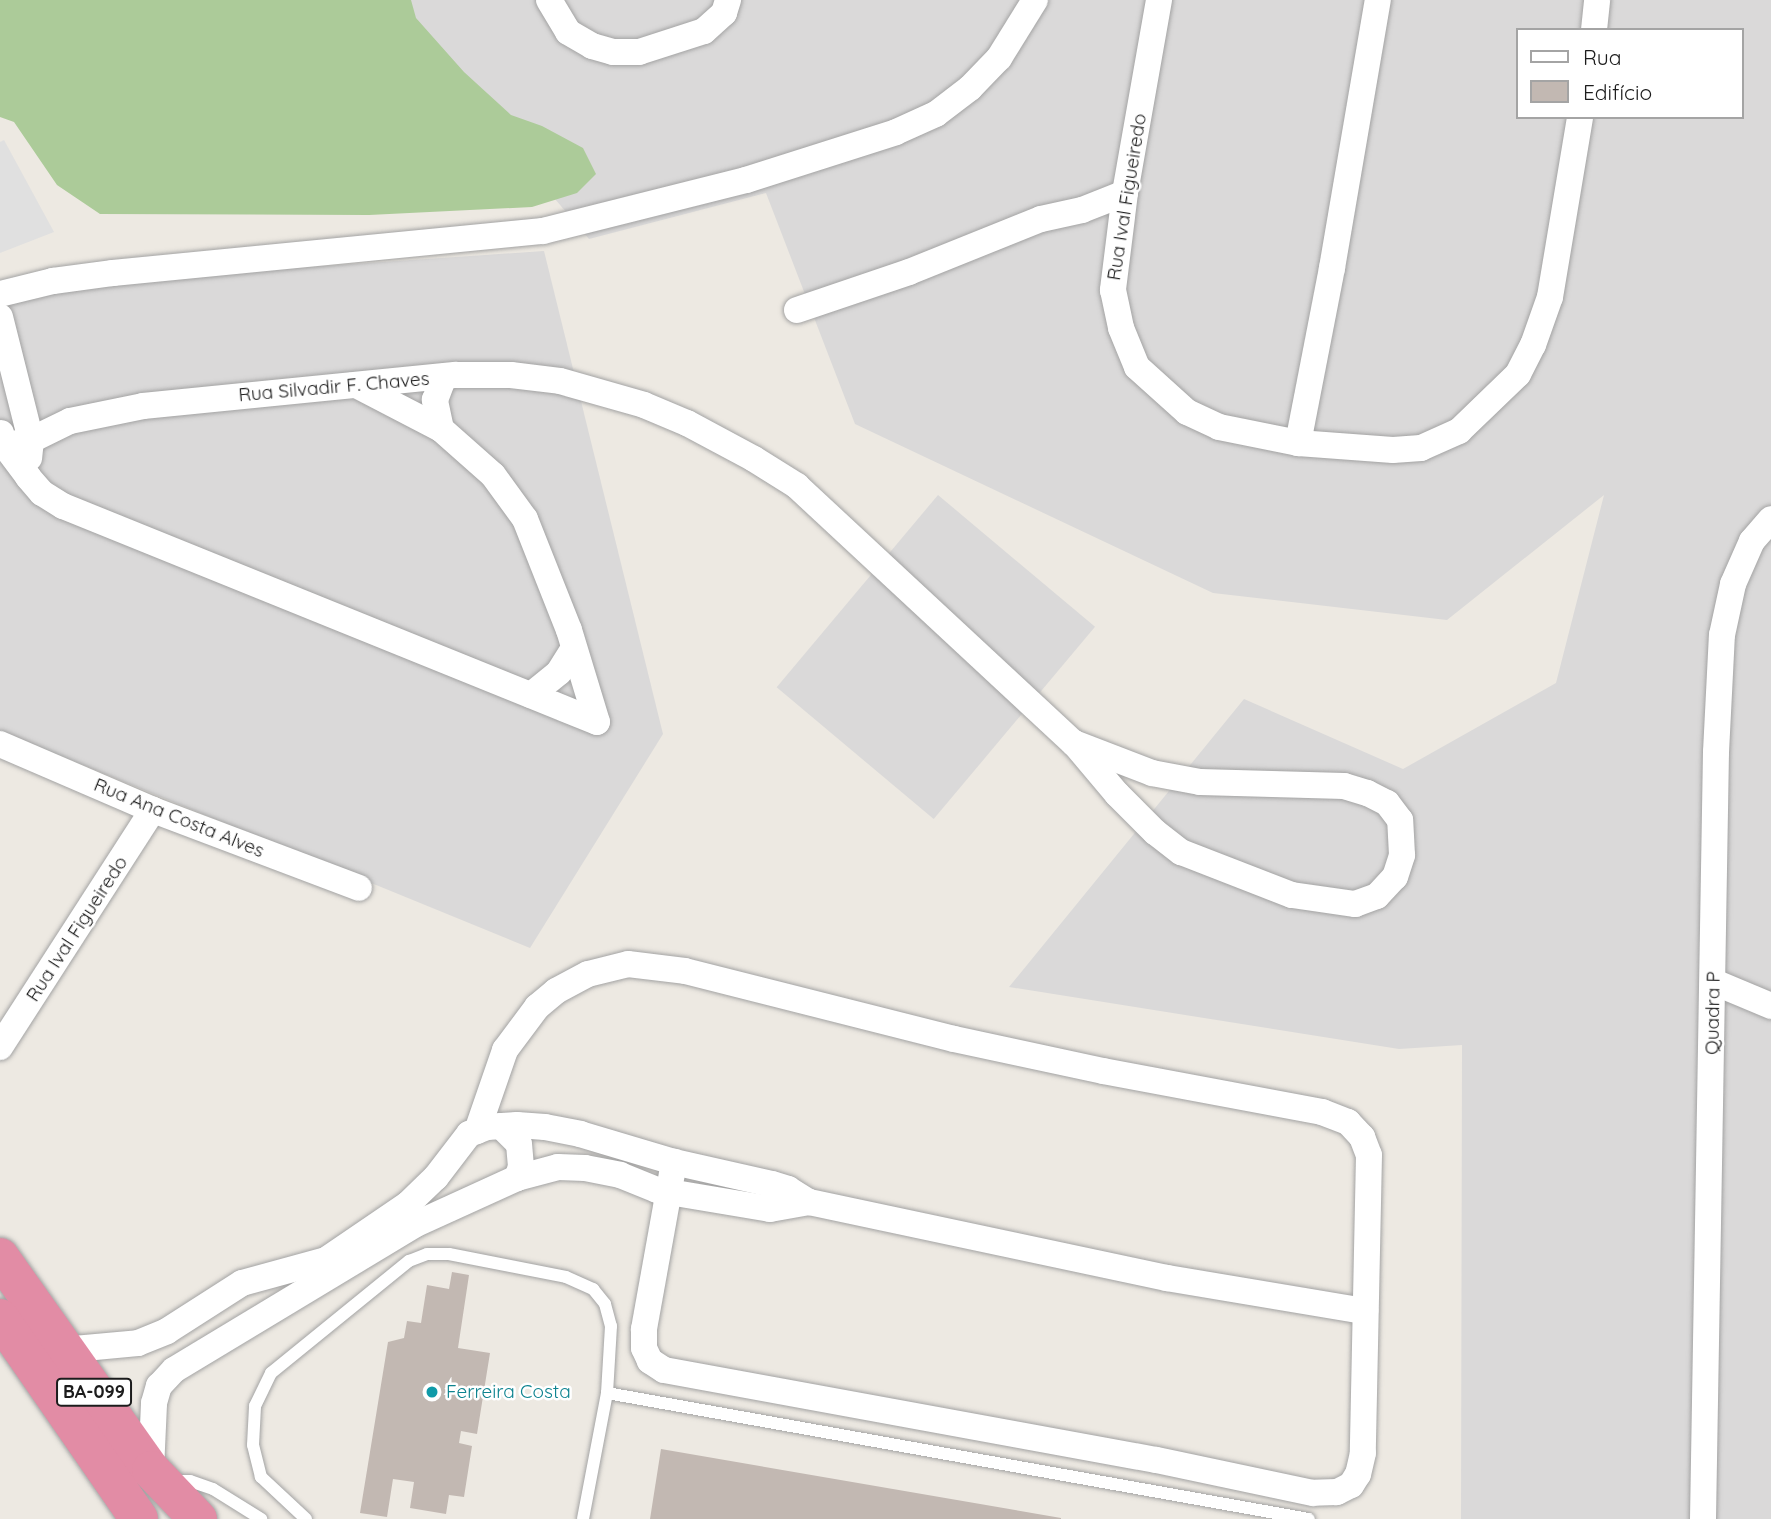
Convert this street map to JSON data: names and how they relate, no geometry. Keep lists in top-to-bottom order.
{
  "streets": {
    "highway": ["BA-099"],
    "street": [
      "Rua Ival Figueiredo",
      "Rua Silvadir F. Chaves",
      "Rua Ana Costa Alves",
      "Quadra P"
    ]
  },
  "crossings": [
    ["Rua Ival Figueiredo", "Rua Ana Costa Alves"]
  ],
  "places": ["Ferreira Costa"],
  "legend": ["Rua", "Edifício"]
}
